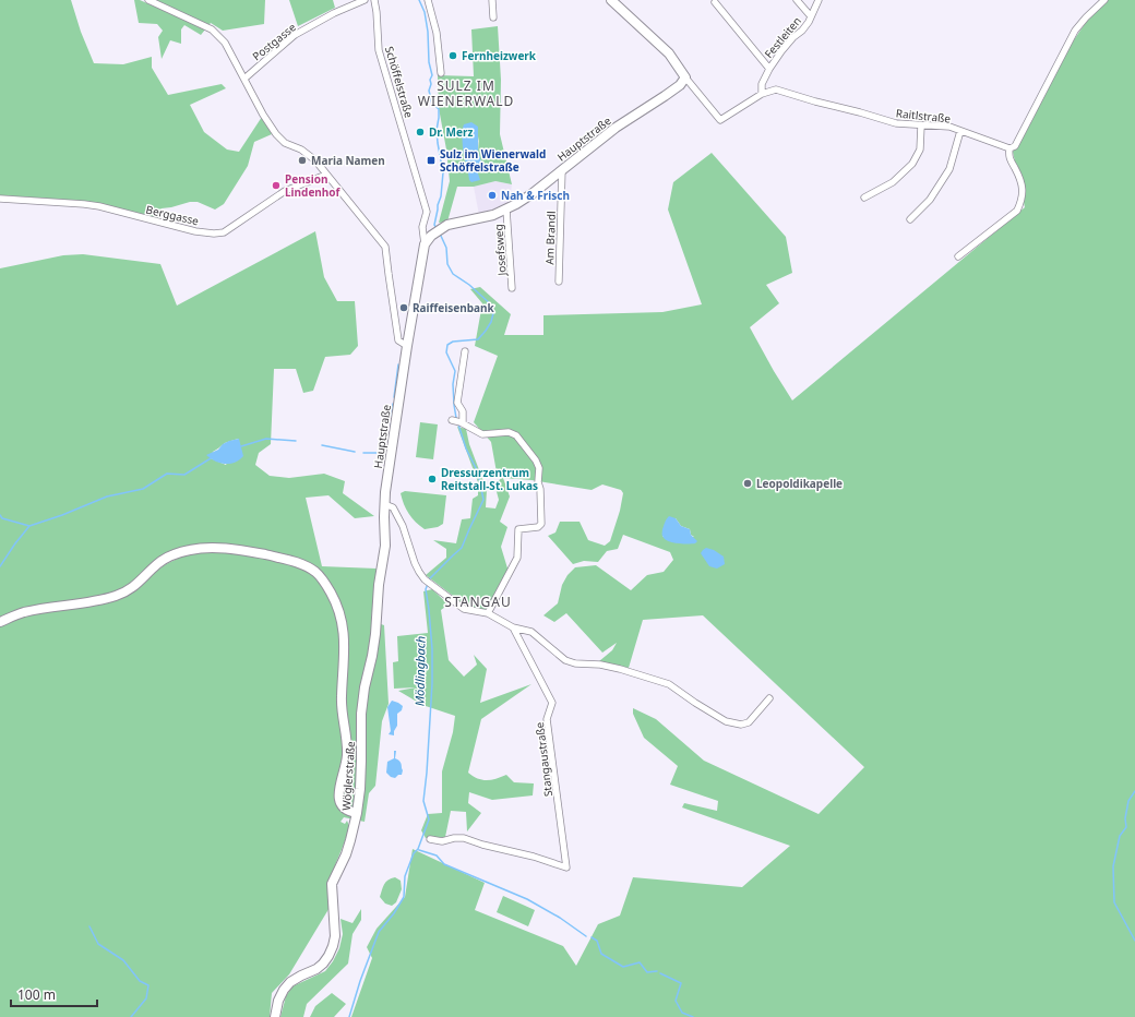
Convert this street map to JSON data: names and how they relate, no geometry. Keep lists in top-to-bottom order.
{
  "streets": {
    "main road": ["Hauptstraße", "Wöglerstraße"],
    "street": [
      "Festleiten",
      "Postgasse",
      "Schöffelstraße",
      "Raitlstraße",
      "Berggasse",
      "Am Brandl",
      "Josefsweg",
      "Stangaustraße"
    ]
  },
  "crossings": [
    ["Festleiten", "Raitlstraße"],
    ["Schöffelstraße", "Hauptstraße"],
    ["Raitlstraße", "Hauptstraße"],
    ["Hauptstraße", "Am Brandl"],
    ["Hauptstraße", "Josefsweg"],
    ["Hauptstraße", "Wöglerstraße"]
  ],
  "districts": ["SULZ IM WIENERWALD", "STANGAU"],
  "water": ["Mödlingbach"],
  "places": {
    "other": [
      "Fernheizwerk",
      "Dr. Merz",
      "Maria Namen",
      "Pension Lindenhof",
      "Nah & Frisch",
      "Raiffeisenbank",
      "Dressurzentrum Reitstall-St. Lukas",
      "Leopoldikapelle"
    ],
    "transit": ["Sulz im Wienerwald Schöffelstraße"]
  },
  "scale_bar": "100 m"
}
